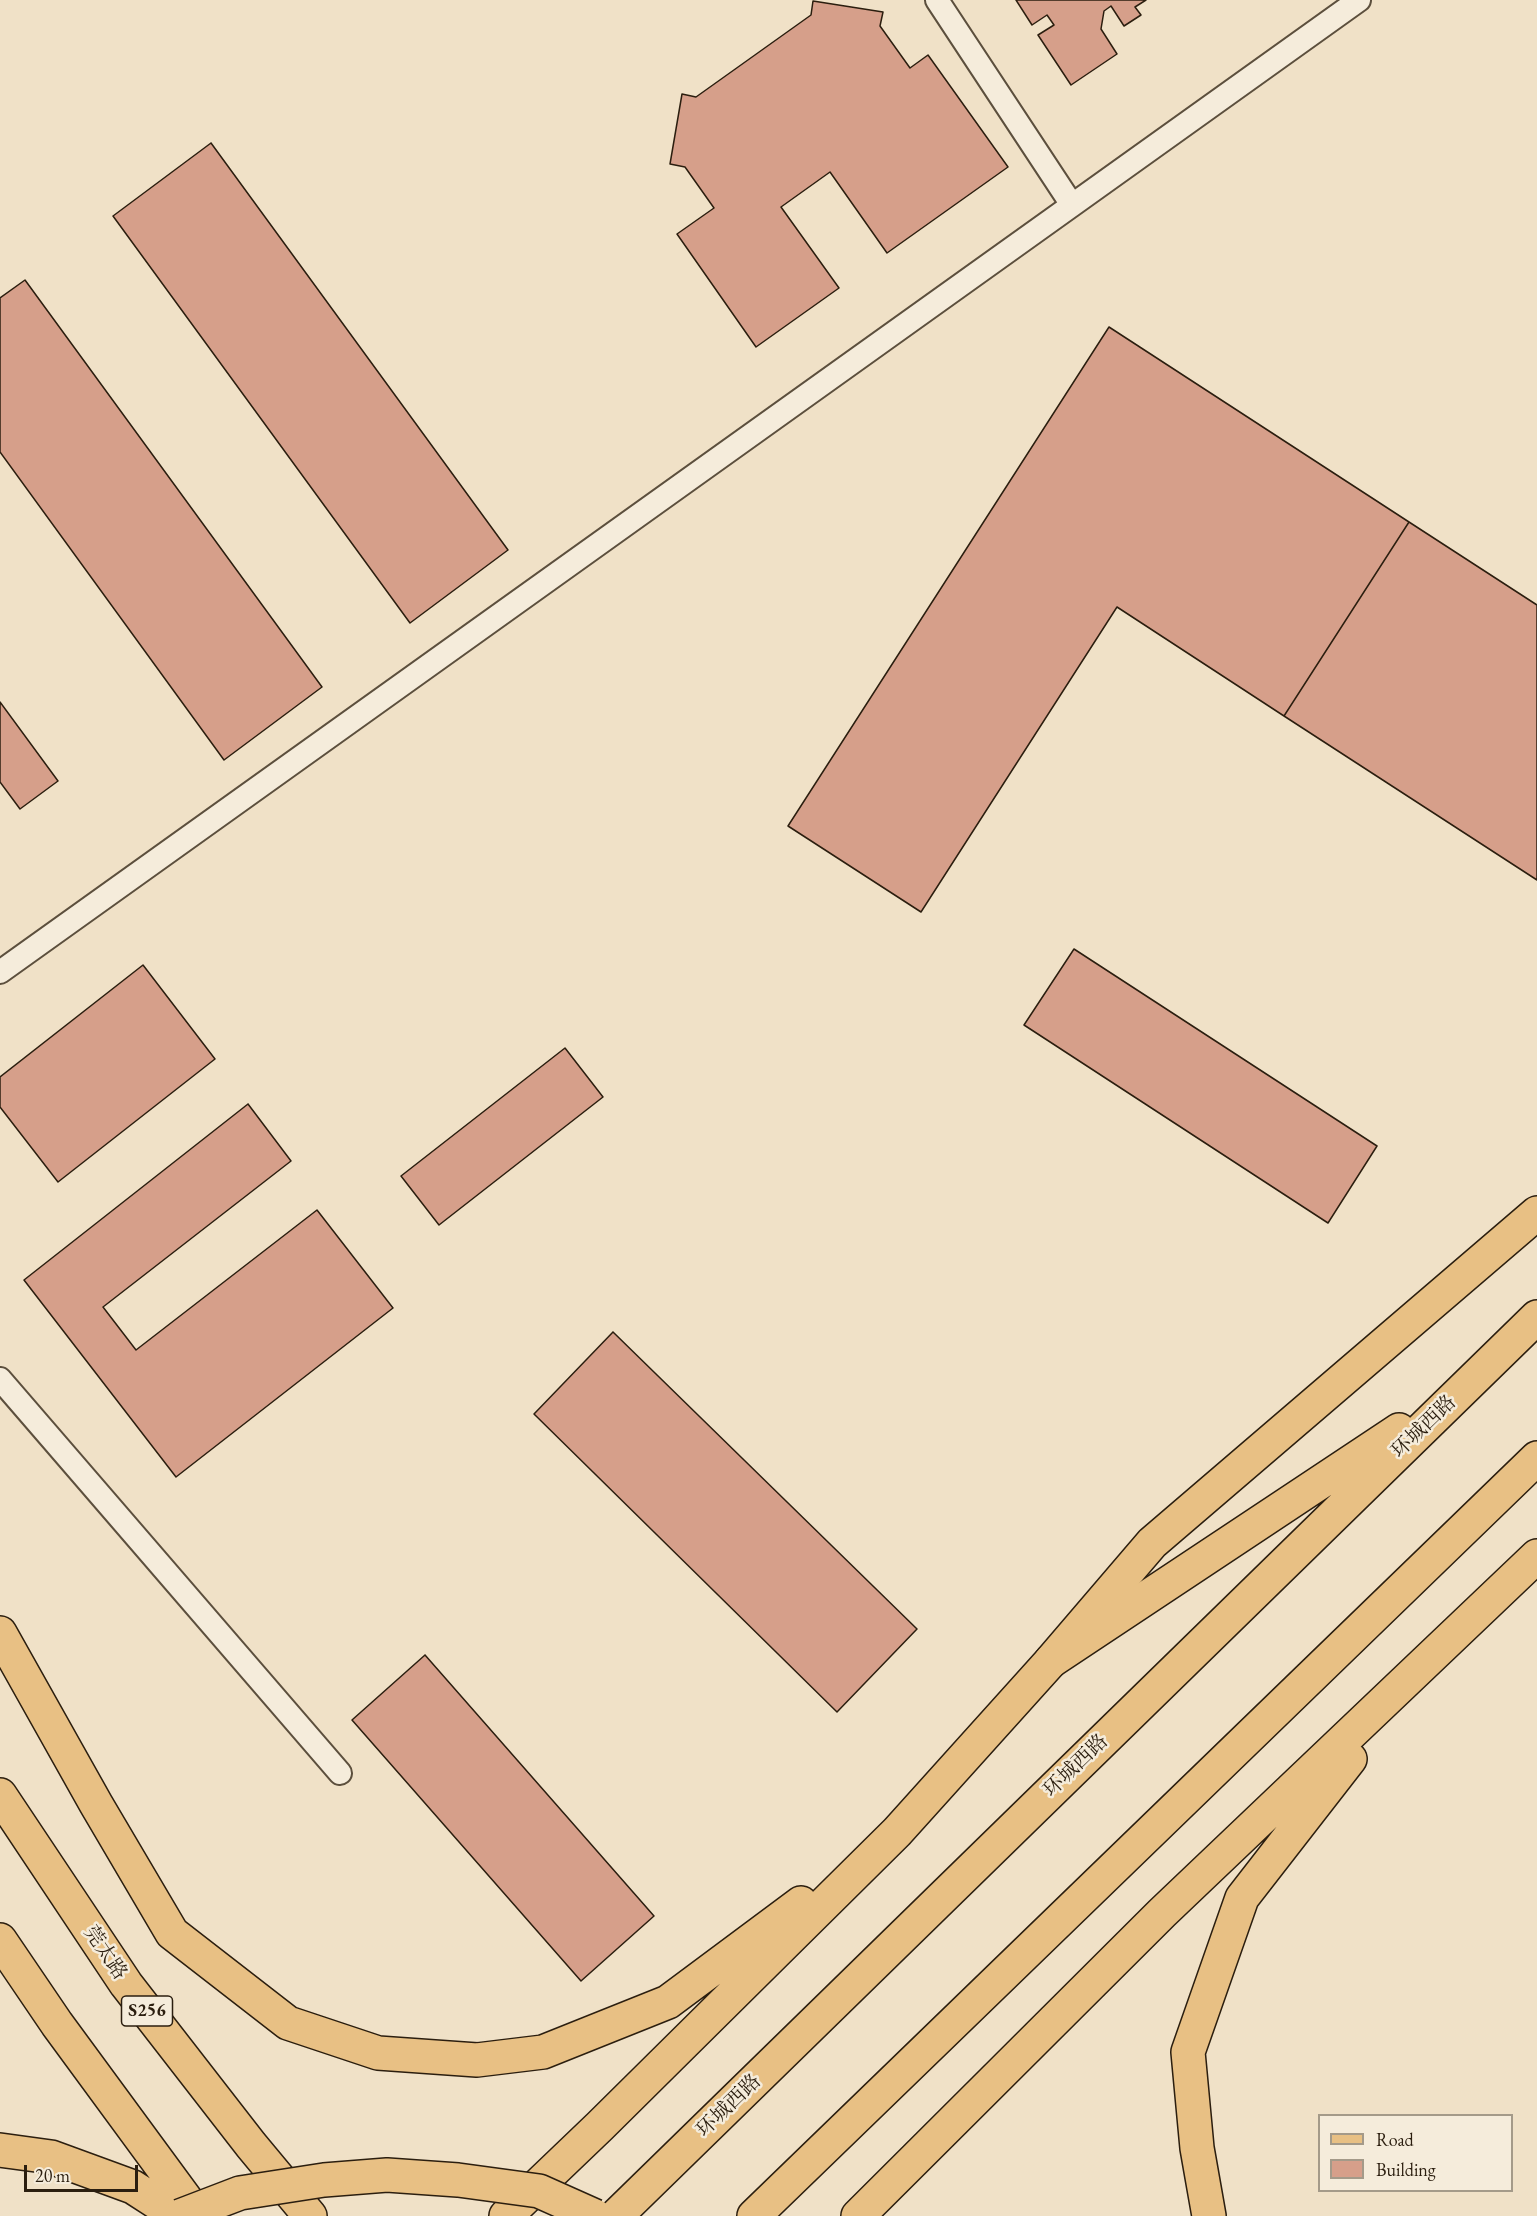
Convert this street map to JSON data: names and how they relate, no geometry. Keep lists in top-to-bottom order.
{
  "streets": {
    "main road": ["环城西路", "莞太路", "S256"]
  },
  "legend": ["Road", "Building"],
  "scale_bar": "20 m"
}
